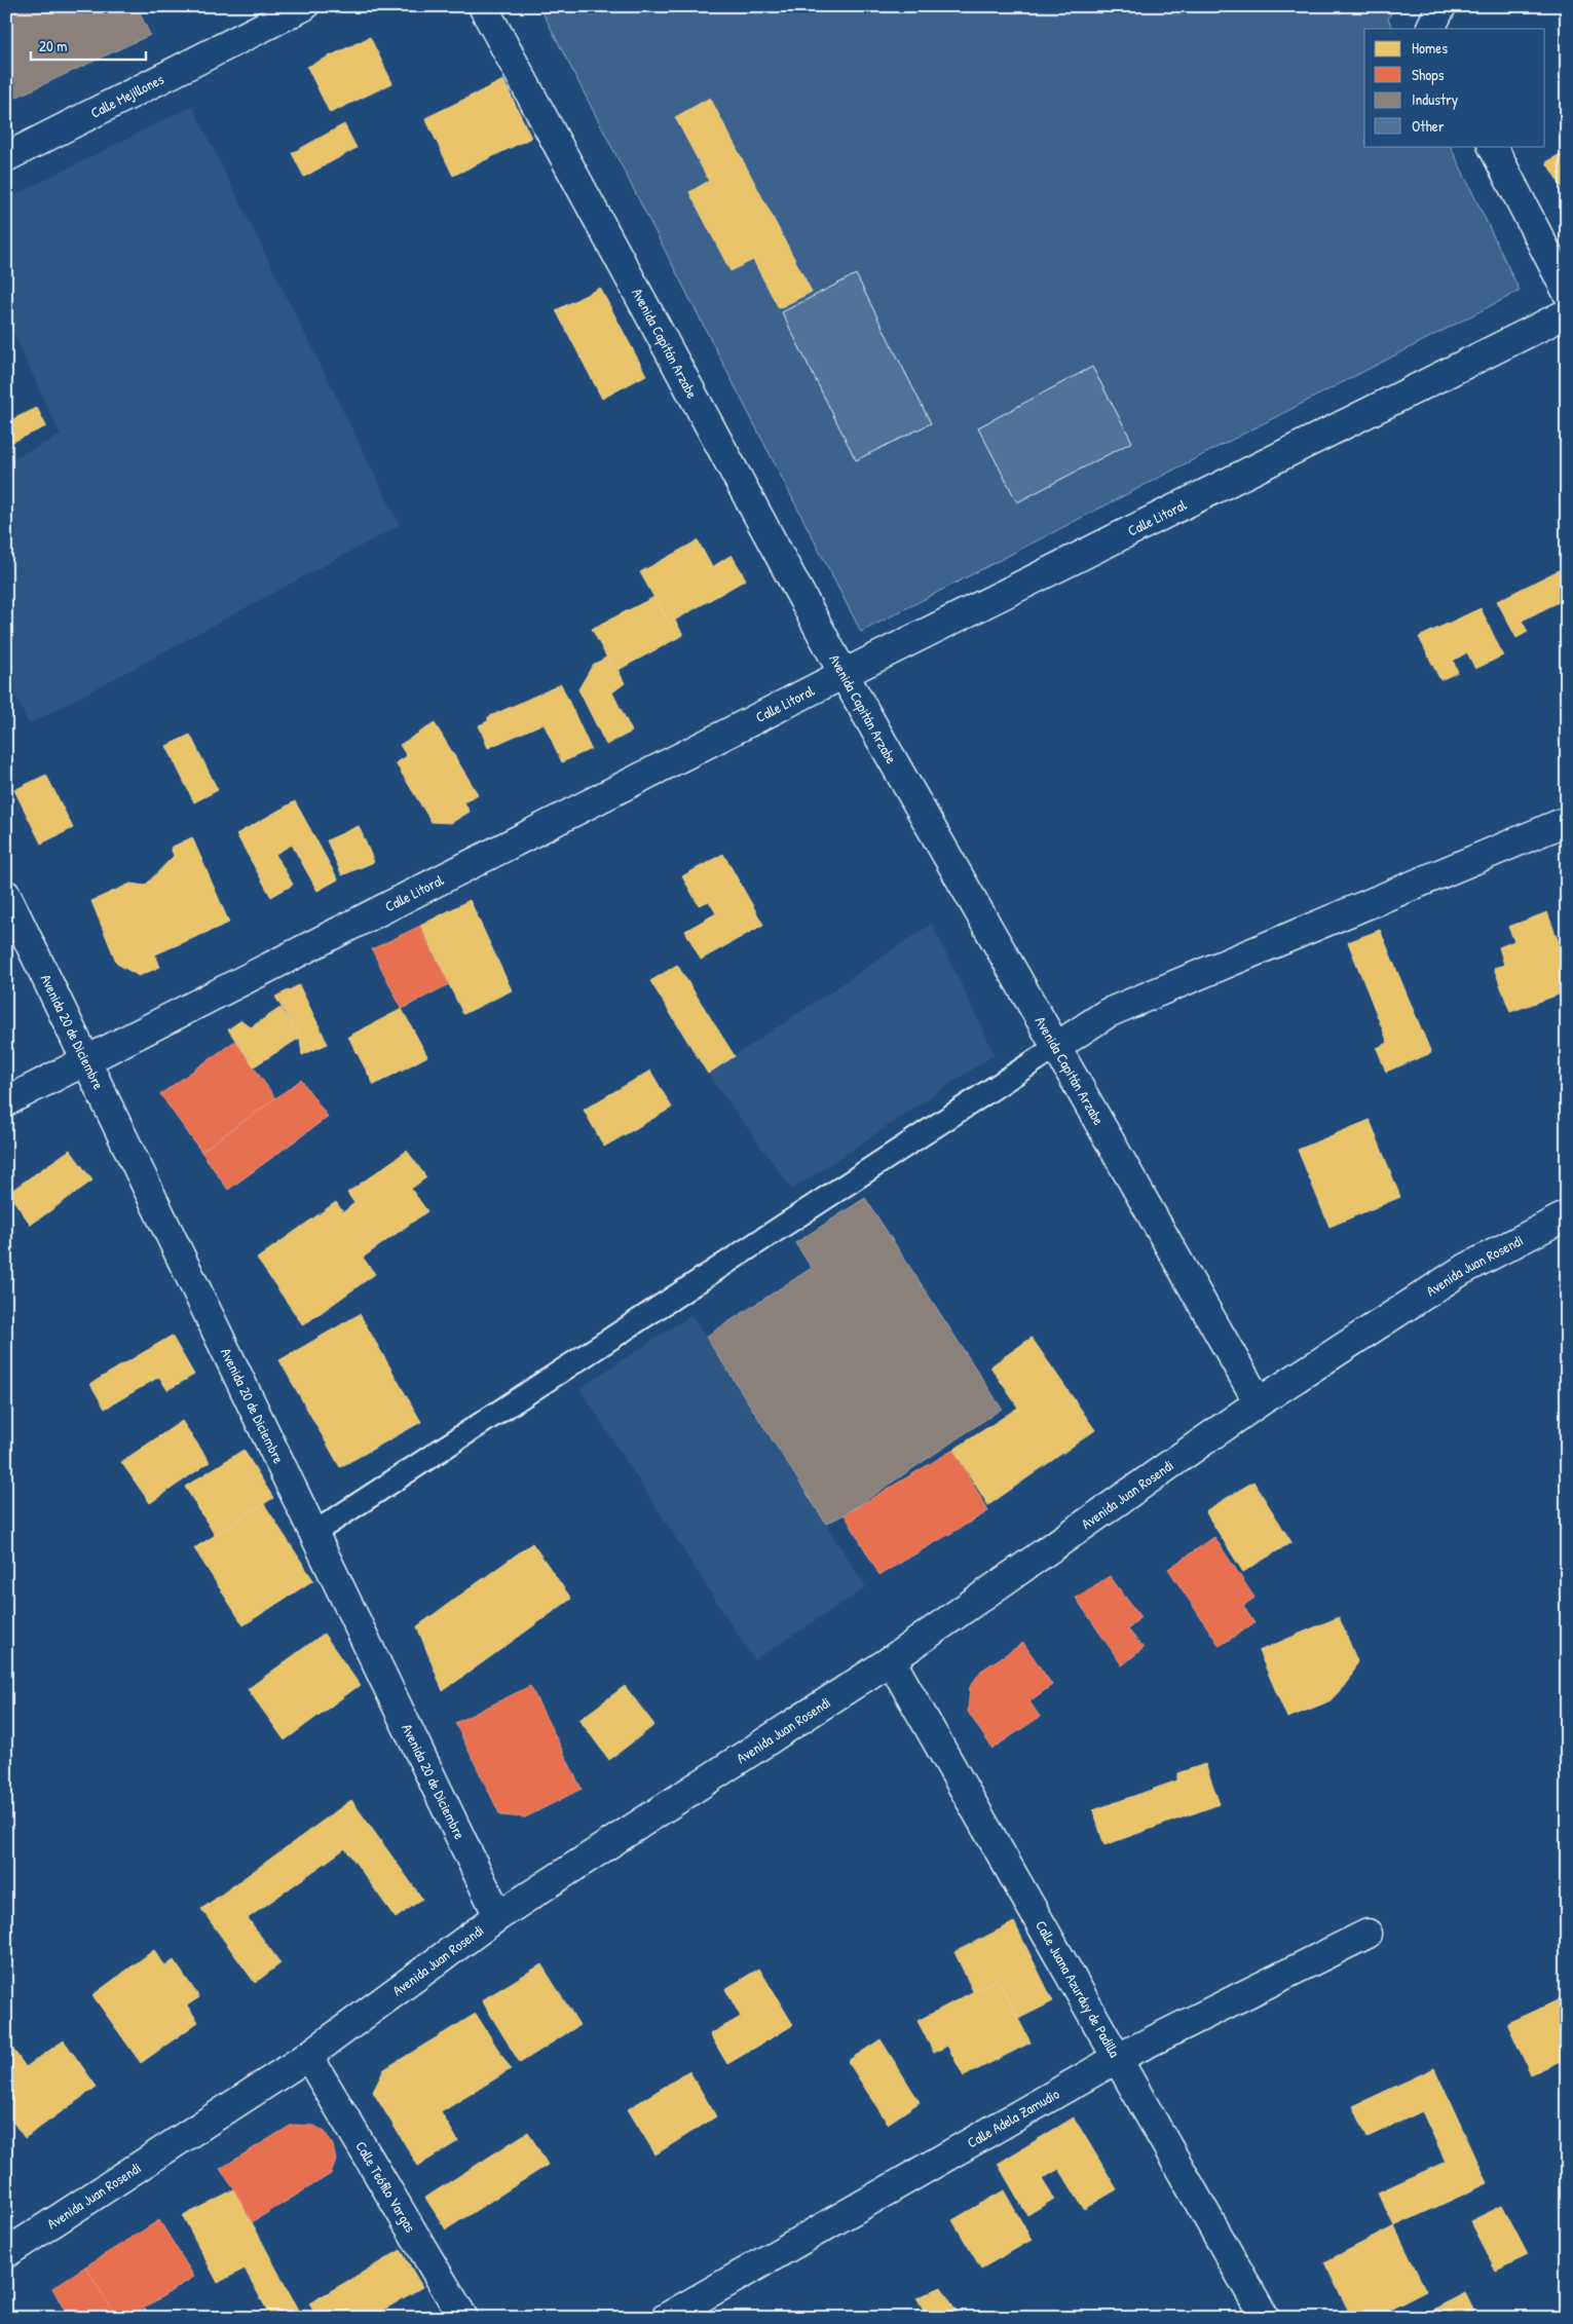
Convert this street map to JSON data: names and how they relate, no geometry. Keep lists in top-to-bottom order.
{
  "streets": {
    "main road": [
      "Calle Mejillones",
      "Avenida Capitán Arzabe",
      "Calle Litoral",
      "Avenida 20 de Diciembre",
      "Avenida Juan Rosendi",
      "Calle Juana Azurduy de Padilla",
      "Calle Adela Zamudio",
      "Calle Teófilo Vargas"
    ]
  },
  "crossings": [
    ["Avenida Capitán Arzabe", "Calle Litoral"],
    ["Avenida Capitán Arzabe", "Avenida Juan Rosendi"],
    ["Calle Litoral", "Avenida 20 de Diciembre"],
    ["Avenida 20 de Diciembre", "Avenida Juan Rosendi"],
    ["Avenida Juan Rosendi", "Calle Juana Azurduy de Padilla"],
    ["Avenida Juan Rosendi", "Calle Teófilo Vargas"],
    ["Calle Juana Azurduy de Padilla", "Calle Adela Zamudio"]
  ],
  "legend": [
    "Homes",
    "Shops",
    "Industry",
    "Other"
  ],
  "scale_bar": "20 m"
}
